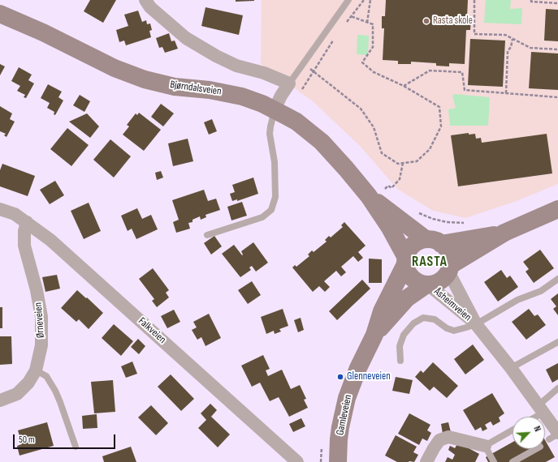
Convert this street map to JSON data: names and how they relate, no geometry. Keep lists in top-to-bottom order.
{
  "streets": {
    "main road": ["Bjørndalsveien", "Gamleveien"],
    "street": ["Åsheimveien", "Ørneveien", "Falkveien"]
  },
  "crossings": [
    ["Bjørndalsveien", "Åsheimveien"],
    ["Bjørndalsveien", "Gamleveien"],
    ["Åsheimveien", "Gamleveien"],
    ["Ørneveien", "Falkveien"]
  ],
  "districts": ["RASTA"],
  "places": ["Rasta skole", "Glenneveien"],
  "scale_bar": "50 m",
  "north": "top right"
}
